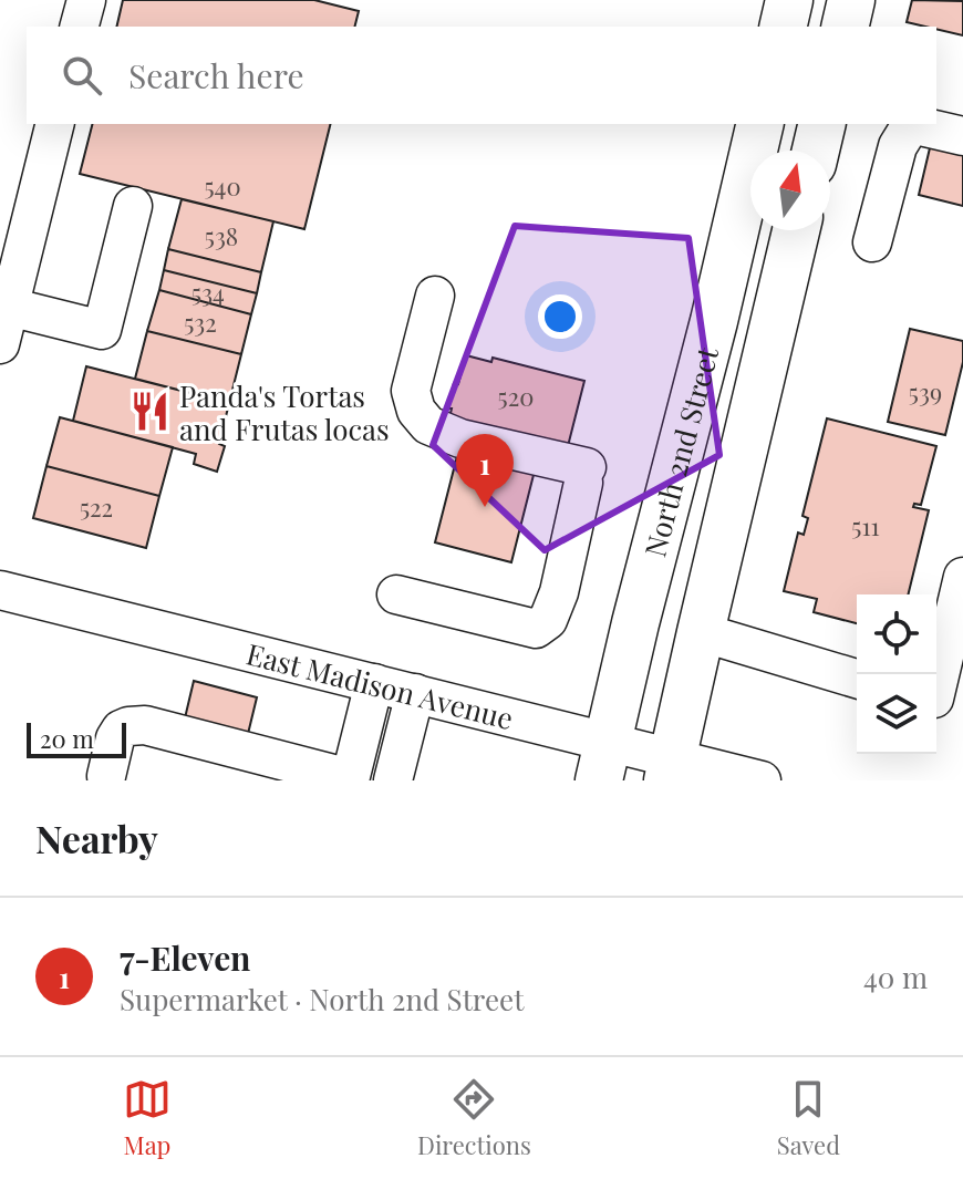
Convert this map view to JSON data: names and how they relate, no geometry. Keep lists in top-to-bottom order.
{
  "streets": {
    "main road": ["North 2nd Street"],
    "street": ["East Madison Avenue"]
  },
  "crossings": [
    ["North 2nd Street", "East Madison Avenue"]
  ],
  "places": {
    "restaurant": ["Panda's Tortas and Frutas locas"]
  },
  "house_numbers": [
    "540",
    "538",
    "534",
    "532",
    "539",
    "520",
    "522",
    "511"
  ],
  "scale_bar": "20 m",
  "north": "top",
  "page": {
    "search": "Search here",
    "pins": "1",
    "scale": "20 m",
    "heading": "Nearby",
    "list": [
      {
        "mark": "1",
        "name": "7-Eleven",
        "note": "Supermarket · North 2nd Street",
        "value": "40 m"
      }
    ],
    "nav": ["Map", "Directions", "Saved"]
  }
}
